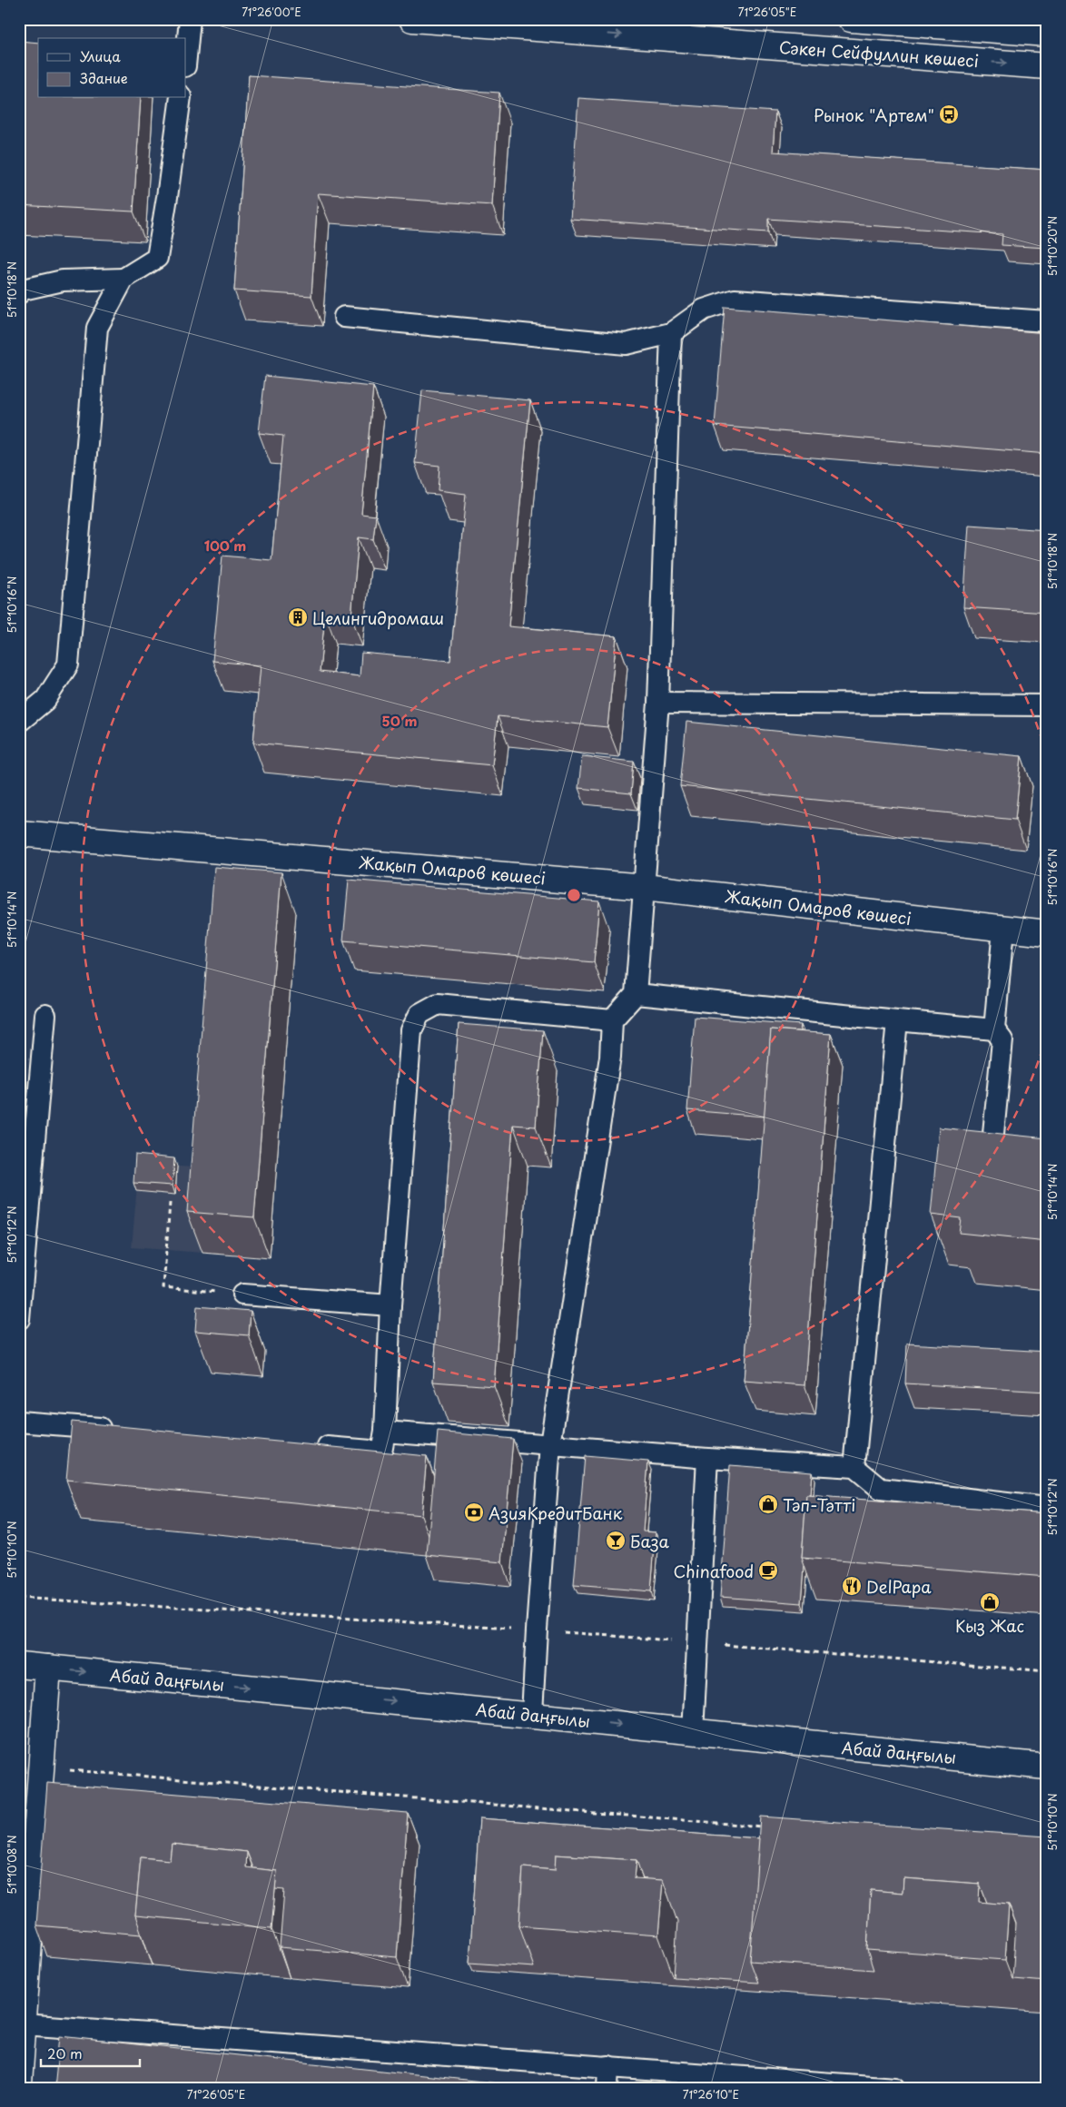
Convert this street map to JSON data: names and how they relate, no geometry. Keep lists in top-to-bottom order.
{
  "streets": {
    "street": ["Сәкен Сейфуллин көшесі", "Жақып Омаров көшесі", "Абай даңғылы"]
  },
  "one_way": ["Абай даңғылы"],
  "places": {
    "bus stop": ["Рынок \"Артем\""],
    "building": ["Целингидромаш"],
    "shop": ["Тәп-Тәтті", "Кыз Жас"],
    "bank": ["АзияКредитБанк"],
    "bar": ["База"],
    "cafe": ["Chinafood"],
    "restaurant": ["DelPapa"]
  },
  "legend": ["Улица", "Здание"],
  "scale_bar": "20 m",
  "coordinates": [
    "71°26'00\"E",
    "71°26'05\"E",
    "51°10'20\"N",
    "51°10'18\"N",
    "51°10'16\"N",
    "51°10'14\"N",
    "51°10'12\"N",
    "51°10'10\"N",
    "51°10'08\"N",
    "71°26'10\"E"
  ],
  "rings": ["100 m", "50 m"]
}
